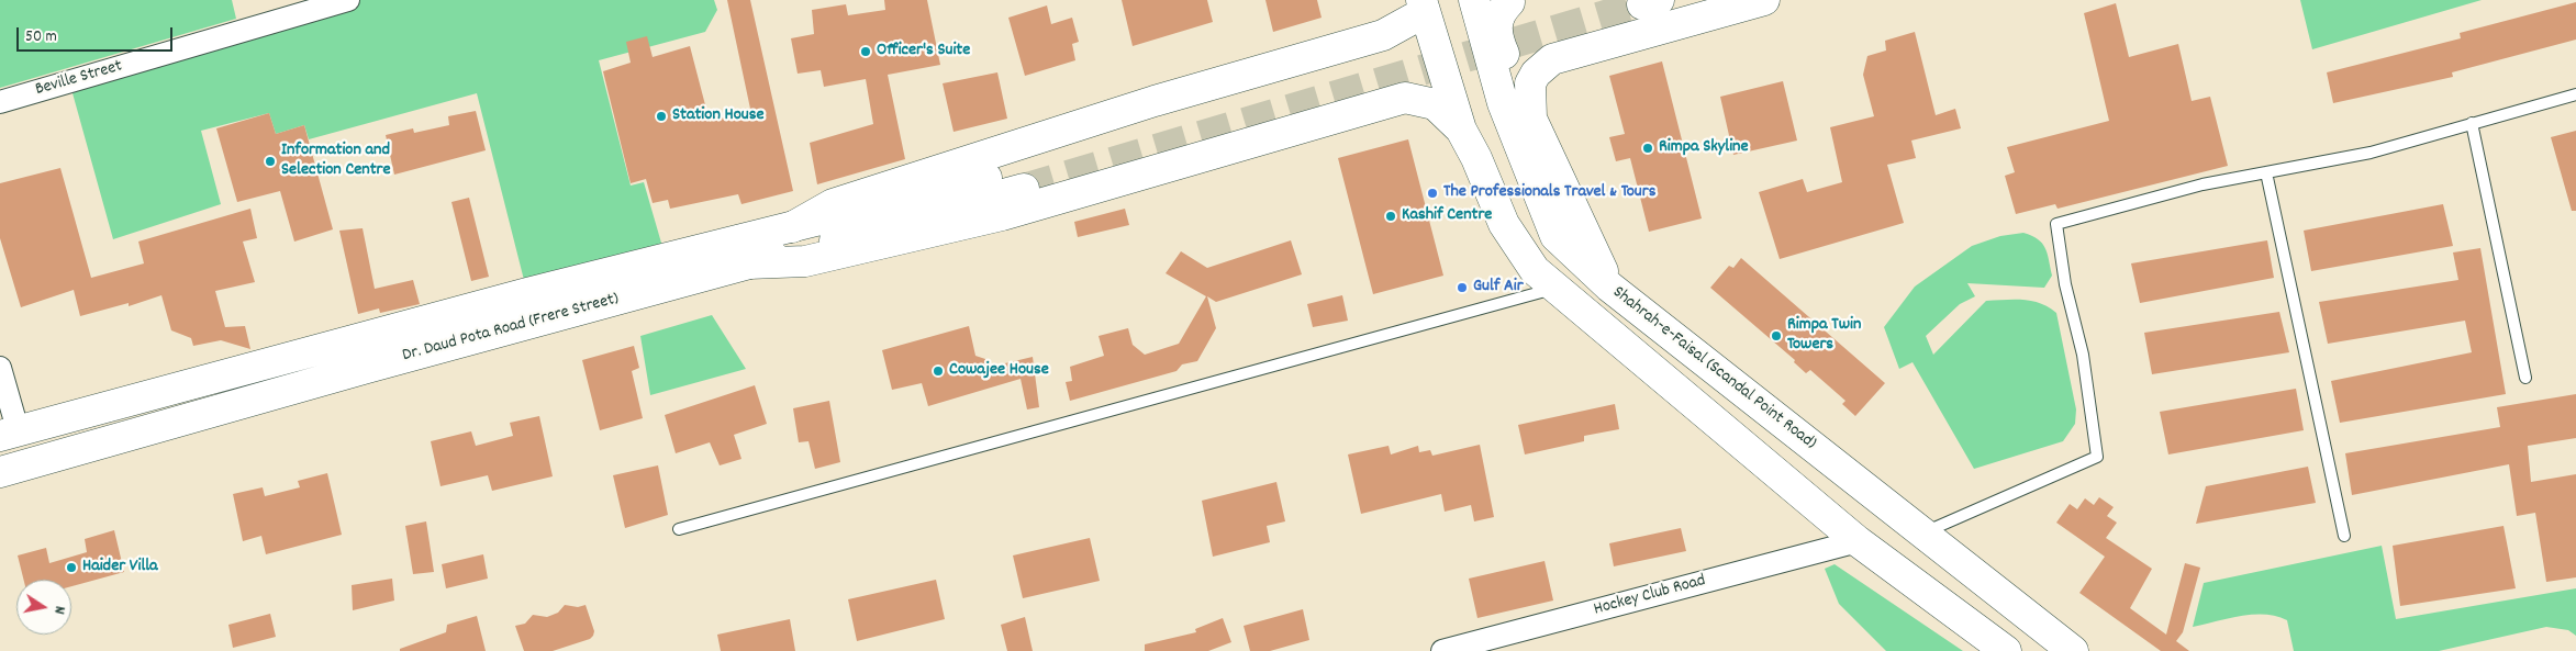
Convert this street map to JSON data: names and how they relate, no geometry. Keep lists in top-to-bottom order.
{
  "streets": {
    "main road": ["Dr. Daud Pota Road (Frere Street)", "Shahrah-e-Faisal (Scandal Point Road)"],
    "street": ["Beville Street", "Hockey Club Road"]
  },
  "crossings": [
    ["Shahrah-e-Faisal (Scandal Point Road)", "Hockey Club Road"]
  ],
  "places": [
    "Officer's Suite",
    "Station House",
    "Rimpa Skyline",
    "Information and Selection Centre",
    "The Professionals Travel & Tours",
    "Kashif Centre",
    "Gulf Air",
    "Rimpa Twin Towers",
    "Cowajee House",
    "Haider Villa"
  ],
  "scale_bar": "50 m",
  "north": "right"
}
